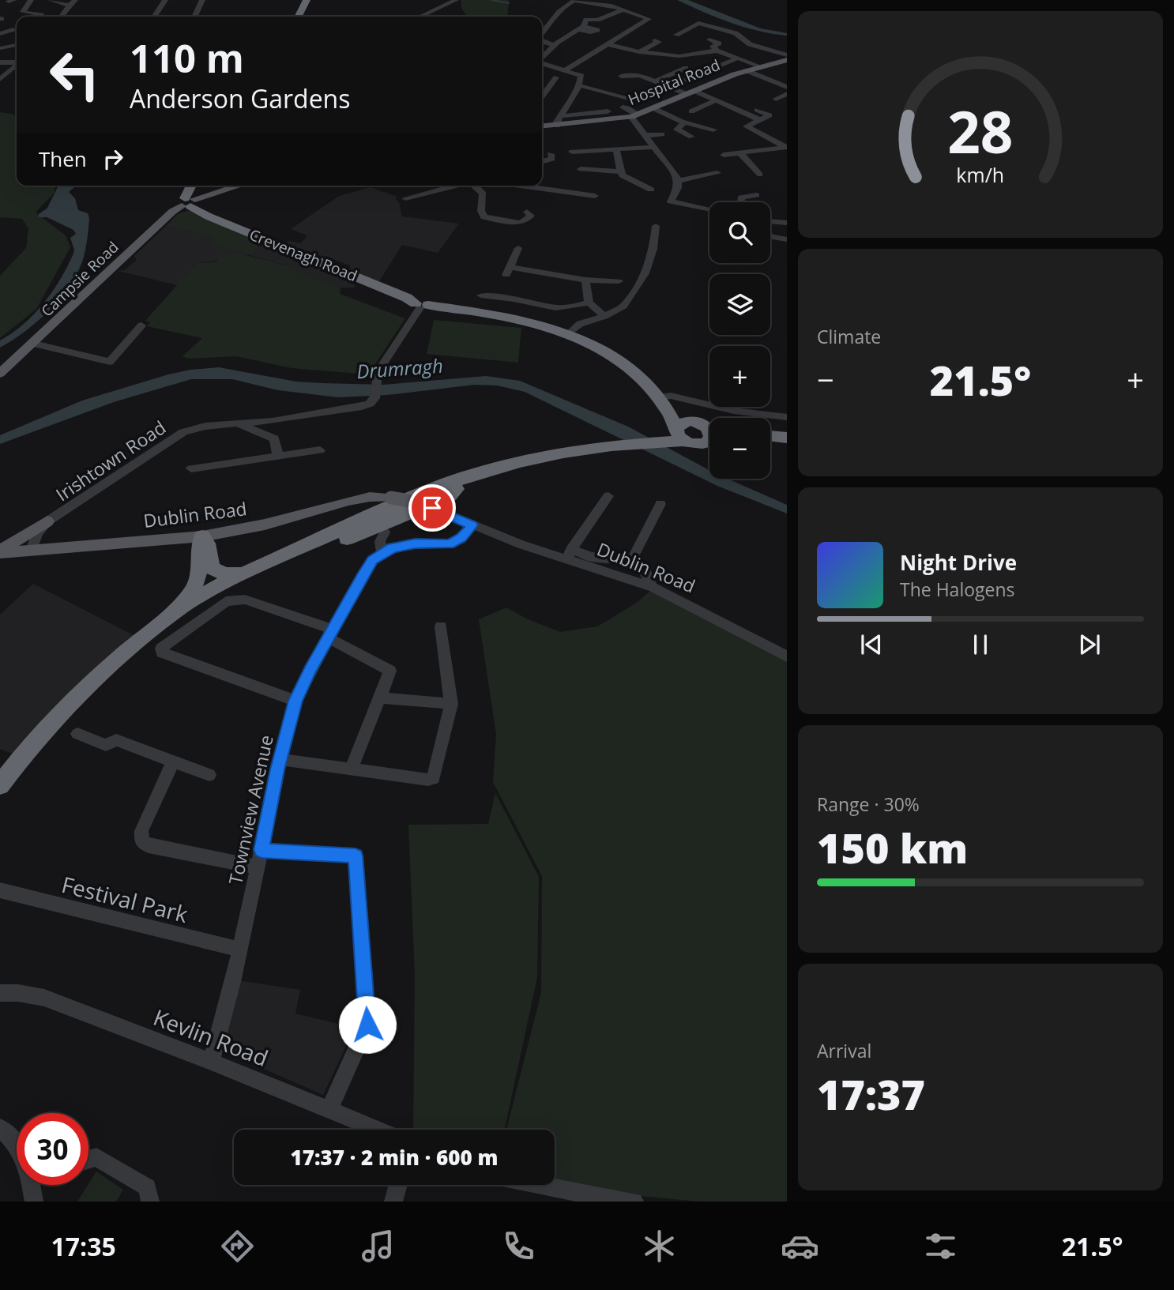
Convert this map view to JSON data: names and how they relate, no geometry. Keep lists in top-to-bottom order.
{
  "streets": {
    "highway": ["Crevenagh Road"],
    "main road": ["Hospital Road", "Campsie Road", "Dublin Road"],
    "street": [
      "Irishtown Road",
      "Townview Avenue",
      "Festival Park",
      "Kevlin Road"
    ]
  },
  "crossings": [
    ["Crevenagh Road", "Campsie Road"],
    ["Crevenagh Road", "Irishtown Road"],
    ["Irishtown Road", "Dublin Road"],
    ["Townview Avenue", "Festival Park"],
    ["Townview Avenue", "Kevlin Road"]
  ],
  "water": ["Drumragh"],
  "page": {
    "turn": ["110 m", "Anderson Gardens"],
    "then": "Then",
    "map_buttons": ["+", "−"],
    "tile": [
      "Climate",
      ["Range · 30%", "150 km"],
      ["Arrival", "17:37"]
    ],
    "heat": ["−", "21.5°", "+"],
    "song": ["Night Drive", "The Halogens"],
    "limit": "30",
    "trip": "17:37 · 2 min · 600 m",
    "tabs": ["17:35", "21.5°"],
    "gauge": ["28", "km/h"]
  }
}
